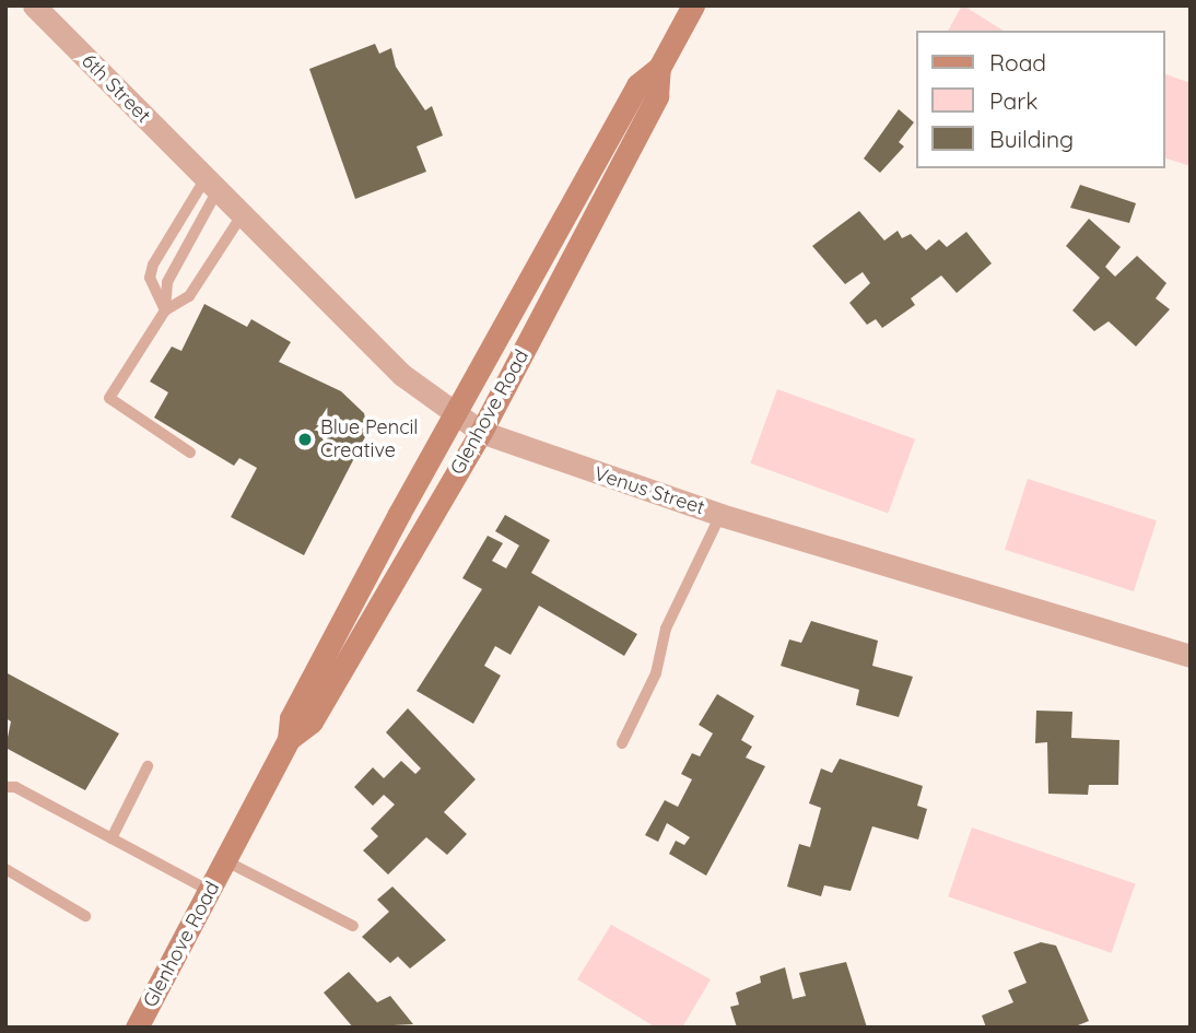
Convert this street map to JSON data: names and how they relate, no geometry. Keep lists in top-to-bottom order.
{
  "streets": {
    "main road": ["Glenhove Road"],
    "street": ["6th Street", "Venus Street"]
  },
  "crossings": [
    ["6th Street", "Venus Street"],
    ["Glenhove Road", "Venus Street"]
  ],
  "places": ["Blue Pencil Creative"],
  "legend": ["Road", "Park", "Building"]
}
